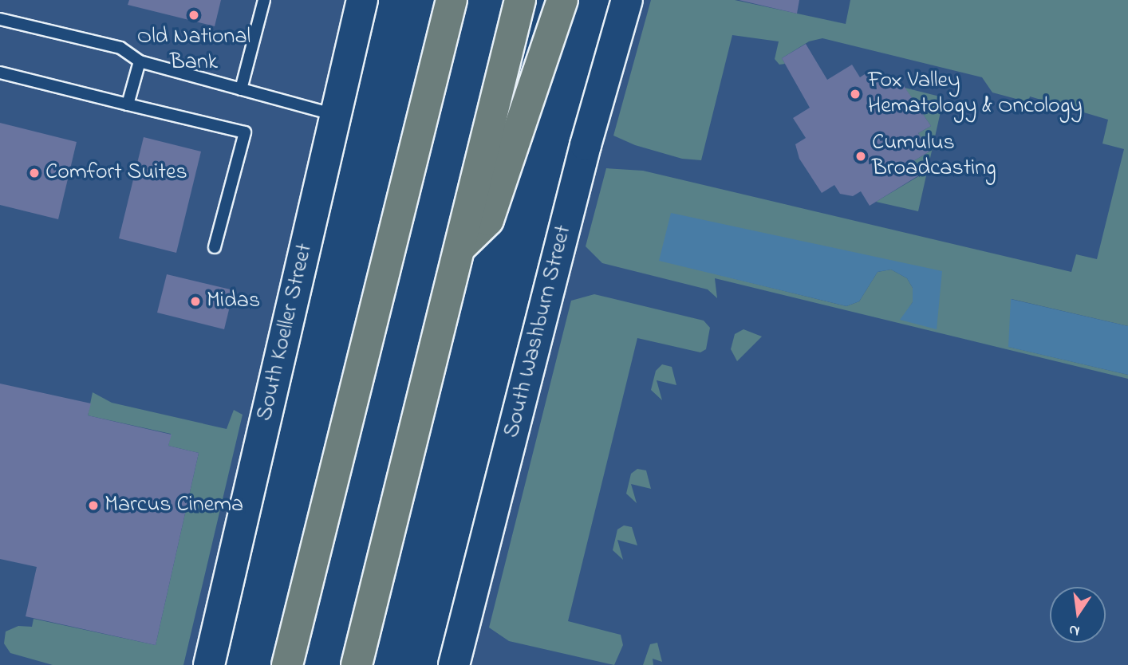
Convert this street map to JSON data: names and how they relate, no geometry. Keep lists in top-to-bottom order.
{
  "streets": {
    "street": ["South Washburn Street", "South Koeller Street"]
  },
  "places": [
    "Old National Bank",
    "Fox Valley Hematology & Oncology",
    "Cumulus Broadcasting",
    "Comfort Suites",
    "Midas",
    "Marcus Cinema"
  ],
  "north": "bottom"
}
